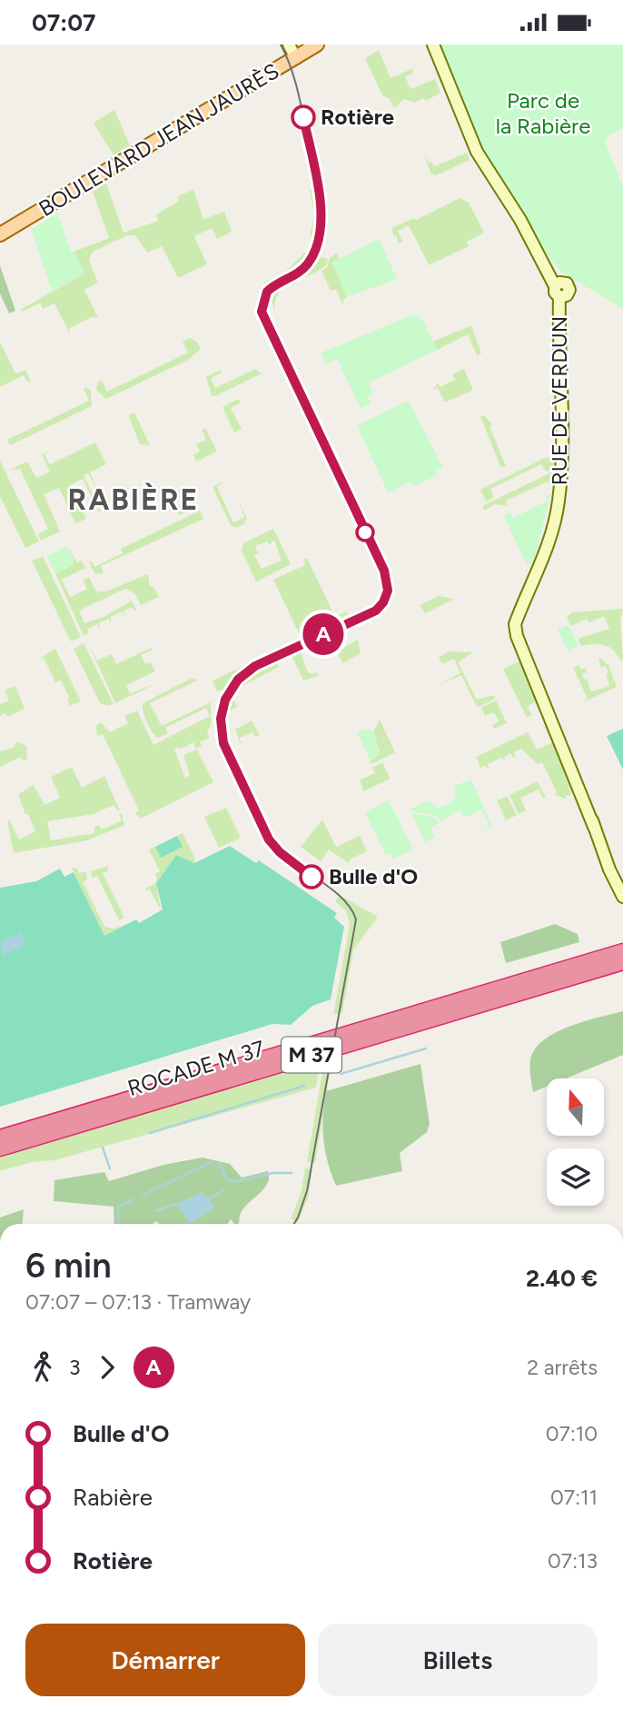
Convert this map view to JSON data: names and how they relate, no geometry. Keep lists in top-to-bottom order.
{
  "streets": {
    "highway": ["M 37", "ROCADE M 37"],
    "main road": ["BOULEVARD JEAN JAURÈS", "RUE DE VERDUN"]
  },
  "districts": ["RABIÈRE"],
  "parks": ["Parc de la Rabière"],
  "places": ["Rotière", "Bulle d'O"],
  "lines": ["tram line A"],
  "north": "top",
  "page": {
    "status": "07:07",
    "on_map": "A",
    "heading": ["6 min", "07:07 – 07:13 · Tramway", "2.40 €"],
    "legs": ["3", "A", "2 arrêts"],
    "list": [
      {
        "name": "Bulle d'O",
        "value": "07:10"
      },
      {
        "name": "Rabière",
        "value": "07:11"
      },
      {
        "name": "Rotière",
        "value": "07:13"
      }
    ],
    "buttons": ["Démarrer", "Billets"]
  }
}
